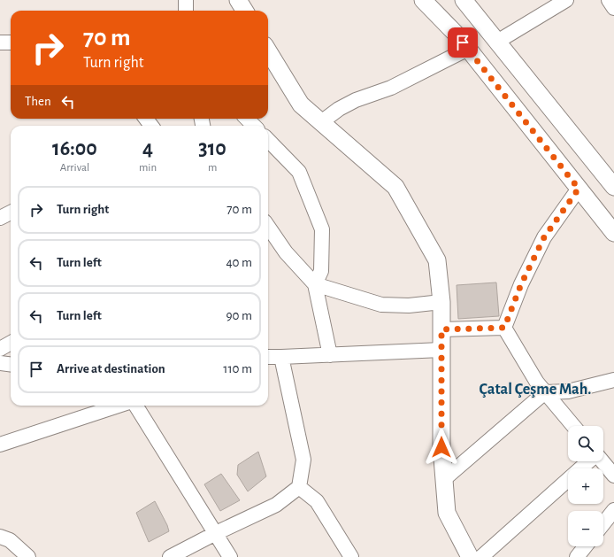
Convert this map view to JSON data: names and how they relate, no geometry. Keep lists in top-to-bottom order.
{
  "districts": ["Çatal Çeşme Mah."],
  "page": {
    "turn": ["70 m", "Turn right"],
    "then": "Then",
    "eta": [
      "16:00",
      "Arrival",
      "4",
      "min",
      "310",
      "m"
    ],
    "list": [
      {
        "name": "Turn right",
        "value": "70 m"
      },
      {
        "name": "Turn left",
        "value": "40 m"
      },
      {
        "name": "Turn left",
        "value": "90 m"
      },
      {
        "name": "Arrive at destination",
        "value": "110 m"
      }
    ],
    "map_buttons": ["+", "−"]
  }
}
